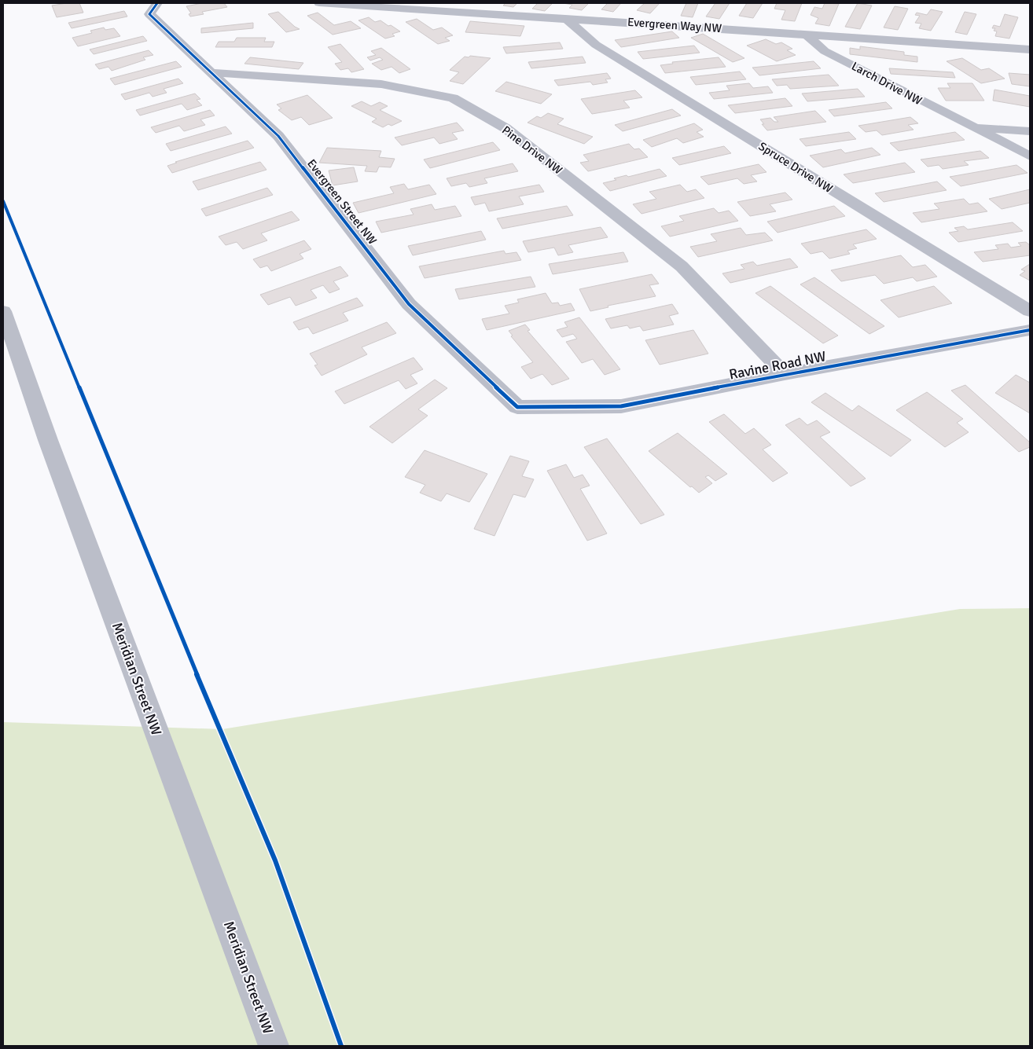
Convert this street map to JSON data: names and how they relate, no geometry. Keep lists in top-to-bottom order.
{
  "streets": {
    "street": [
      "Evergreen Way NW",
      "Larch Drive NW",
      "Pine Drive NW",
      "Spruce Drive NW",
      "Evergreen Street NW",
      "Ravine Road NW",
      "Meridian Street NW"
    ]
  },
  "crossings": [
    ["Evergreen Way NW", "Larch Drive NW"],
    ["Evergreen Way NW", "Spruce Drive NW"],
    ["Pine Drive NW", "Evergreen Street NW"],
    ["Pine Drive NW", "Ravine Road NW"],
    ["Evergreen Street NW", "Ravine Road NW"]
  ]
}
